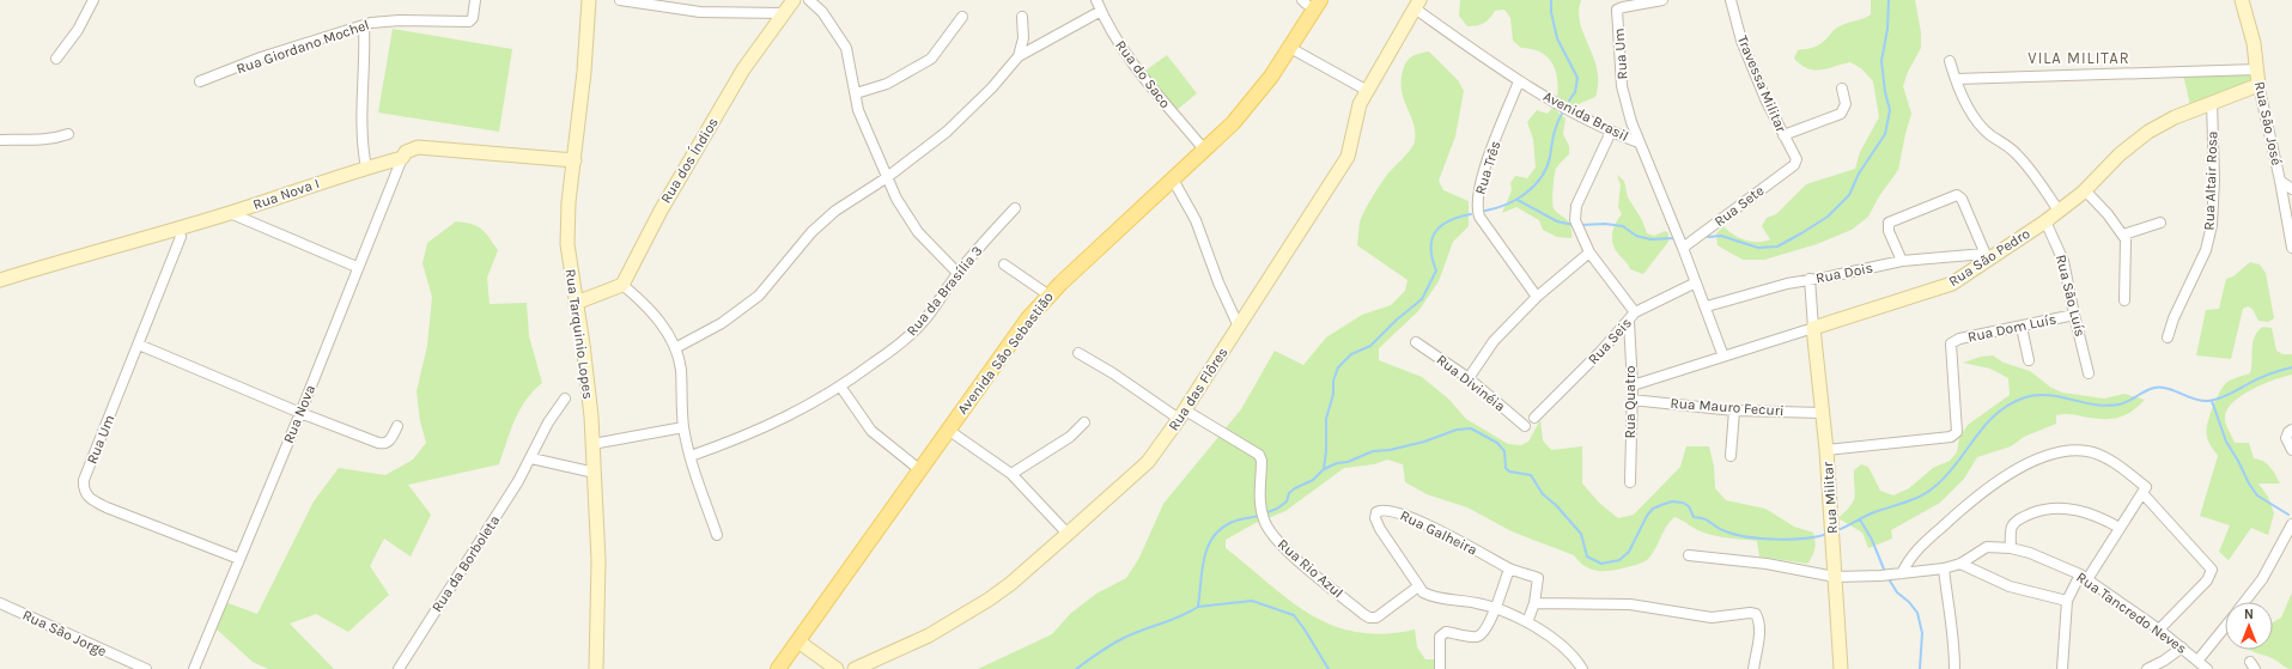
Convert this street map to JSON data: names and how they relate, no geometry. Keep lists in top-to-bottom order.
{
  "streets": {
    "main road": ["Avenida São Sebastião"],
    "street": [
      "Rua Giordano Mochel",
      "Rua Um",
      "Rua do Saco",
      "Travessa Militar",
      "Avenida Brasil",
      "Rua São José",
      "Rua dos Índios",
      "Rua Três",
      "Rua Altair Rosa",
      "Rua Nova I",
      "Rua Sete",
      "Rua São Pedro",
      "Rua Dois",
      "Rua da Brasília 3",
      "Rua São Luís",
      "Rua Dom Luís",
      "Rua Tarquinio Lopes",
      "Rua Seis",
      "Rua Divinéia",
      "Rua das Flôres",
      "Rua Quatro",
      "Rua Mauro Fecuri",
      "Rua Nova",
      "Rua Militar",
      "Rua Galheira",
      "Rua da Borboleta",
      "Rua Rio Azul",
      "Rua Tancredo Neves",
      "Rua São Jorge"
    ]
  },
  "crossings": [
    ["Rua Um", "Avenida Brasil"],
    ["Rua Um", "Rua Nova I"],
    ["Rua Um", "Rua Nova"],
    ["Rua do Saco", "Avenida São Sebastião"],
    ["Travessa Militar", "Rua Sete"],
    ["Avenida Brasil", "Rua Três"],
    ["Avenida Brasil", "Rua Sete"],
    ["Avenida Brasil", "Rua São Pedro"],
    ["Avenida Brasil", "Rua Dois"],
    ["Avenida Brasil", "Rua Seis"],
    ["Avenida Brasil", "Rua das Flôres"],
    ["Rua São José", "Rua São Pedro"],
    ["Rua Altair Rosa", "Rua São Pedro"],
    ["Rua Nova I", "Rua Tarquinio Lopes"],
    ["Rua Nova I", "Rua Nova"],
    ["Rua São Pedro", "Rua Dois"],
    ["Rua São Pedro", "Rua São Luís"],
    ["Rua São Pedro", "Rua Quatro"],
    ["Rua São Pedro", "Rua Militar"],
    ["Rua São Luís", "Rua Dom Luís"],
    ["Rua Dom Luís", "Rua Militar"],
    ["Rua Seis", "Rua Quatro"],
    ["Rua das Flôres", "Rua Rio Azul"],
    ["Rua Quatro", "Rua Mauro Fecuri"],
    ["Rua Mauro Fecuri", "Rua Militar"],
    ["Rua Militar", "Rua Tancredo Neves"],
    ["Rua Galheira", "Rua Rio Azul"]
  ],
  "districts": ["VILA MILITAR"],
  "north": "top"
}
